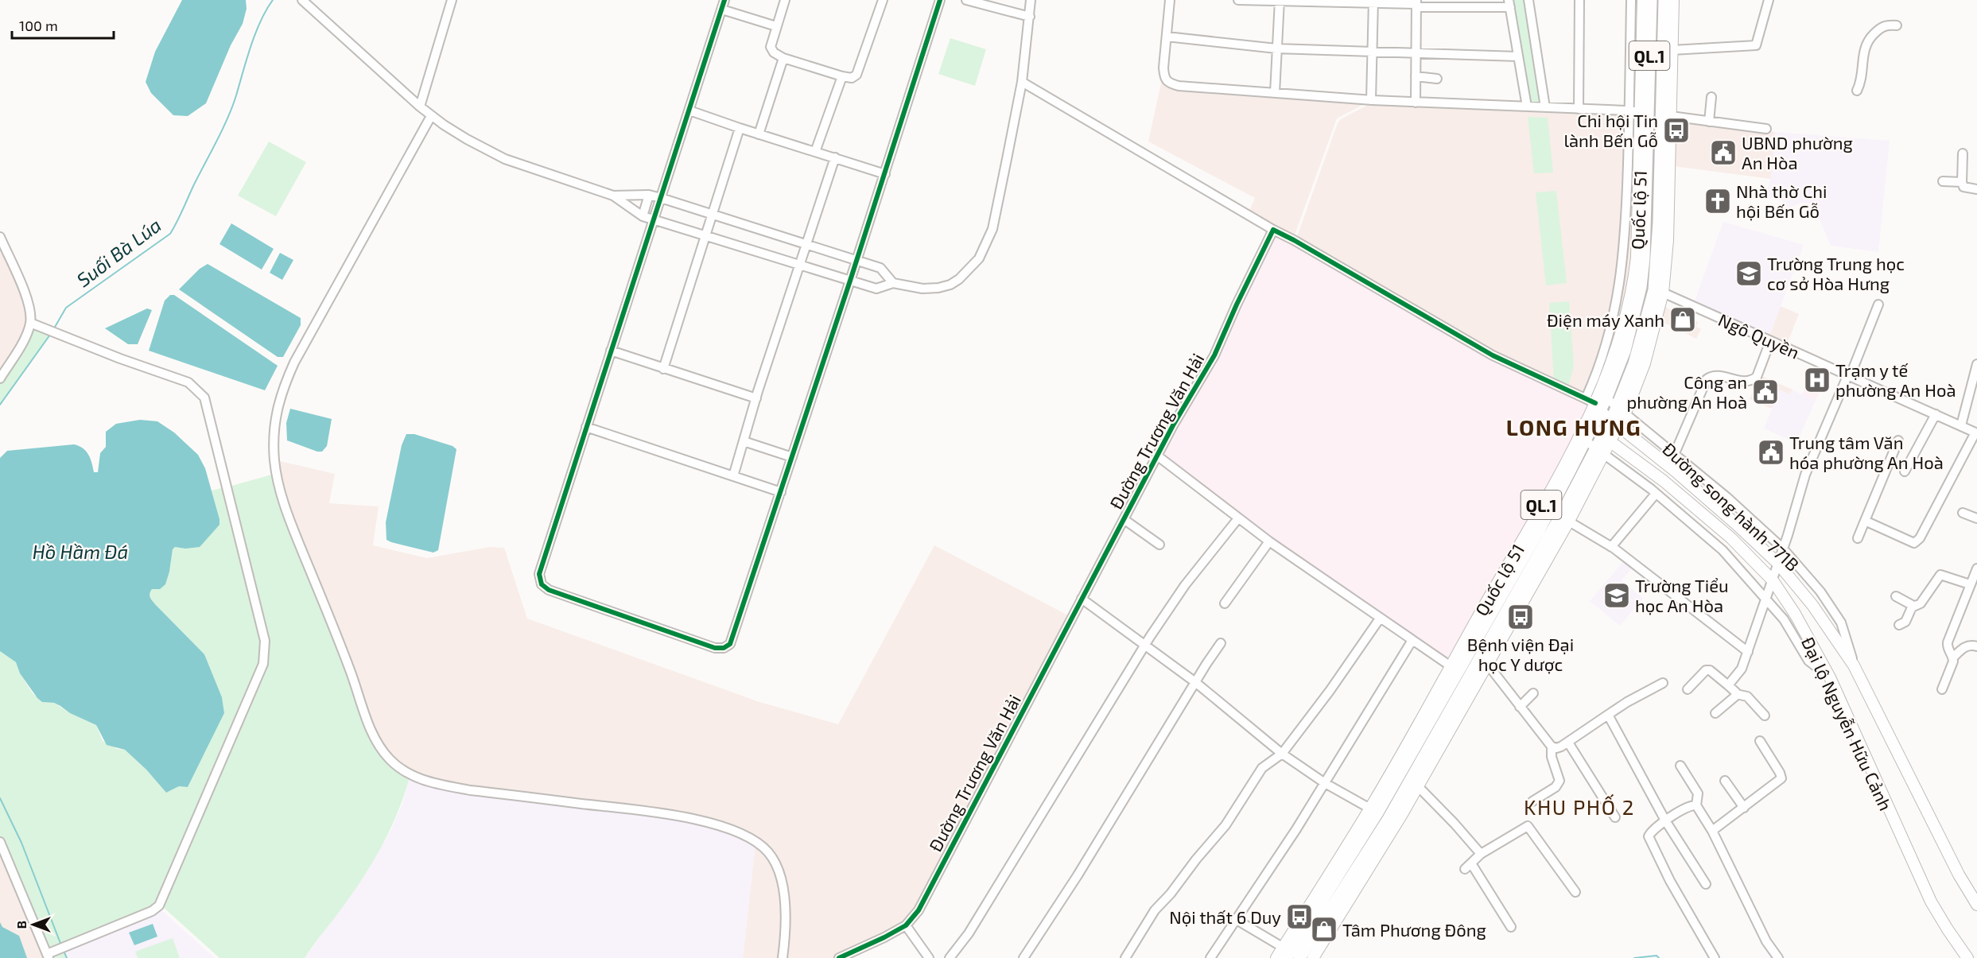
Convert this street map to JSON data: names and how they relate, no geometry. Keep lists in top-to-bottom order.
{
  "streets": {
    "highway": ["QL.1", "Quốc lộ 51"],
    "main road": ["Đại lộ Nguyễn Hữu Cảnh"],
    "street": ["Ngô Quyền", "Đường Trương Văn Hải", "Đường song hành 771B"]
  },
  "crossings": [
    ["Quốc lộ 51", "Ngô Quyền"],
    ["Quốc lộ 51", "Đường song hành 771B"],
    ["Quốc lộ 51", "Đại lộ Nguyễn Hữu Cảnh"],
    ["Đường song hành 771B", "Đại lộ Nguyễn Hữu Cảnh"]
  ],
  "districts": ["LONG HƯNG", "KHU PHỐ 2"],
  "water": ["Suối Bà Lúa", "Hồ Hầm Đá"],
  "places": {
    "bus stop": ["Chi hội Tin lành Bến Gỗ", "Bệnh viện Đại học Y dược", "Nội thất 6 Duy"],
    "public building": ["UBND phường An Hòa", "Công an phường An Hoà", "Trung tâm Văn hóa phường An Hoà"],
    "church": ["Nhà thờ Chi hội Bến Gỗ"],
    "school or university": ["Trường Trung học cơ sở Hòa Hưng", "Trường Tiểu học An Hòa"],
    "shop": ["Điện máy Xanh", "Tâm Phương Đông"],
    "hospital": ["Trạm y tế phường An Hoà"]
  },
  "scale_bar": "100 m",
  "north": "left"
}
